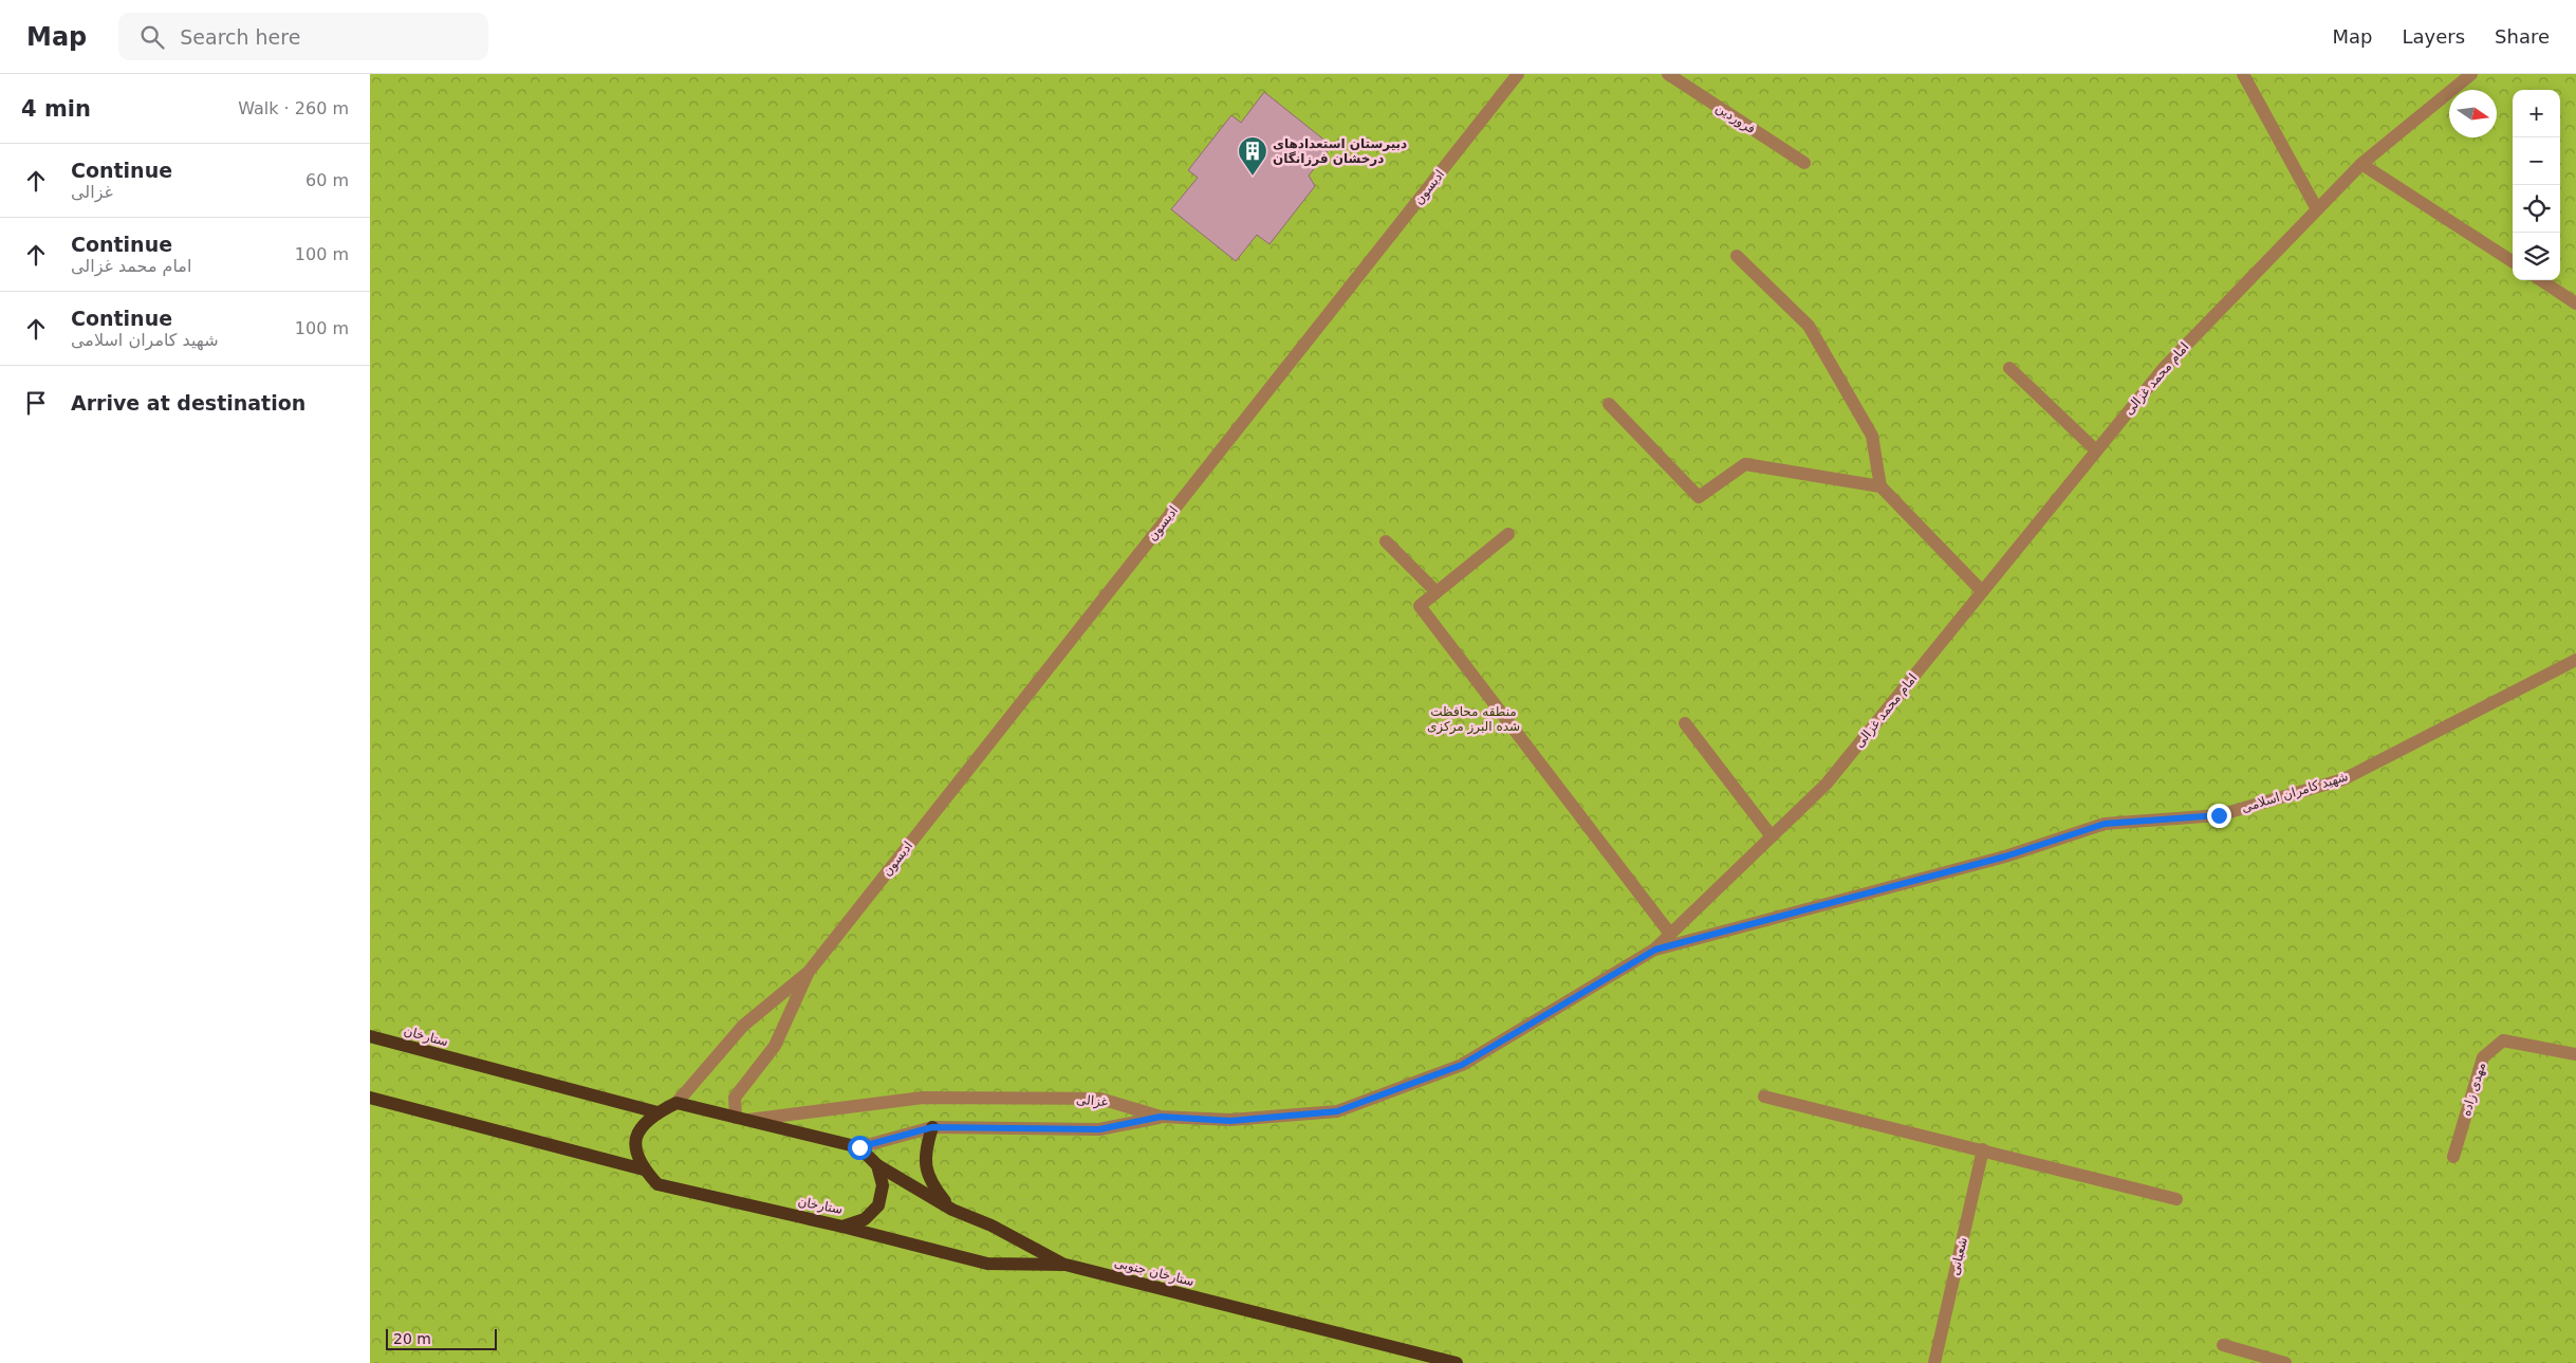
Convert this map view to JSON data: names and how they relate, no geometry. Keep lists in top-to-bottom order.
{
  "streets": {
    "main road": ["ستارخان", "ستارخان جنوبی"],
    "street": [
      "فروردین",
      "ادیسون",
      "امام محمد غزالی",
      "شهید کامران اسلامی",
      "مهدی زاده",
      "غزالی",
      "شعبانی"
    ]
  },
  "crossings": [
    ["ادیسون", "غزالی"],
    ["امام محمد غزالی", "شهید کامران اسلامی"],
    ["امام محمد غزالی", "غزالی"],
    ["ستارخان", "ستارخان جنوبی"]
  ],
  "parks": ["منطقه محافظت شده البرز مرکزی"],
  "places": {
    "building": ["دبیرستان استعدادهای درخشان فرزانگان"]
  },
  "scale_bar": "20 m",
  "north": "right",
  "page": {
    "header": "Map",
    "search": "Search here",
    "nav": ["Map", "Layers", "Share"],
    "heading": ["4 min", "Walk · 260 m"],
    "map_buttons": ["+", "−"],
    "list": [
      ["Continue", "غزالی", "60 m"],
      ["Continue", "امام محمد غزالی", "100 m"],
      ["Continue", "شهید کامران اسلامی", "100 m"],
      "Arrive at destination"
    ],
    "scale": "20 m"
  }
}
